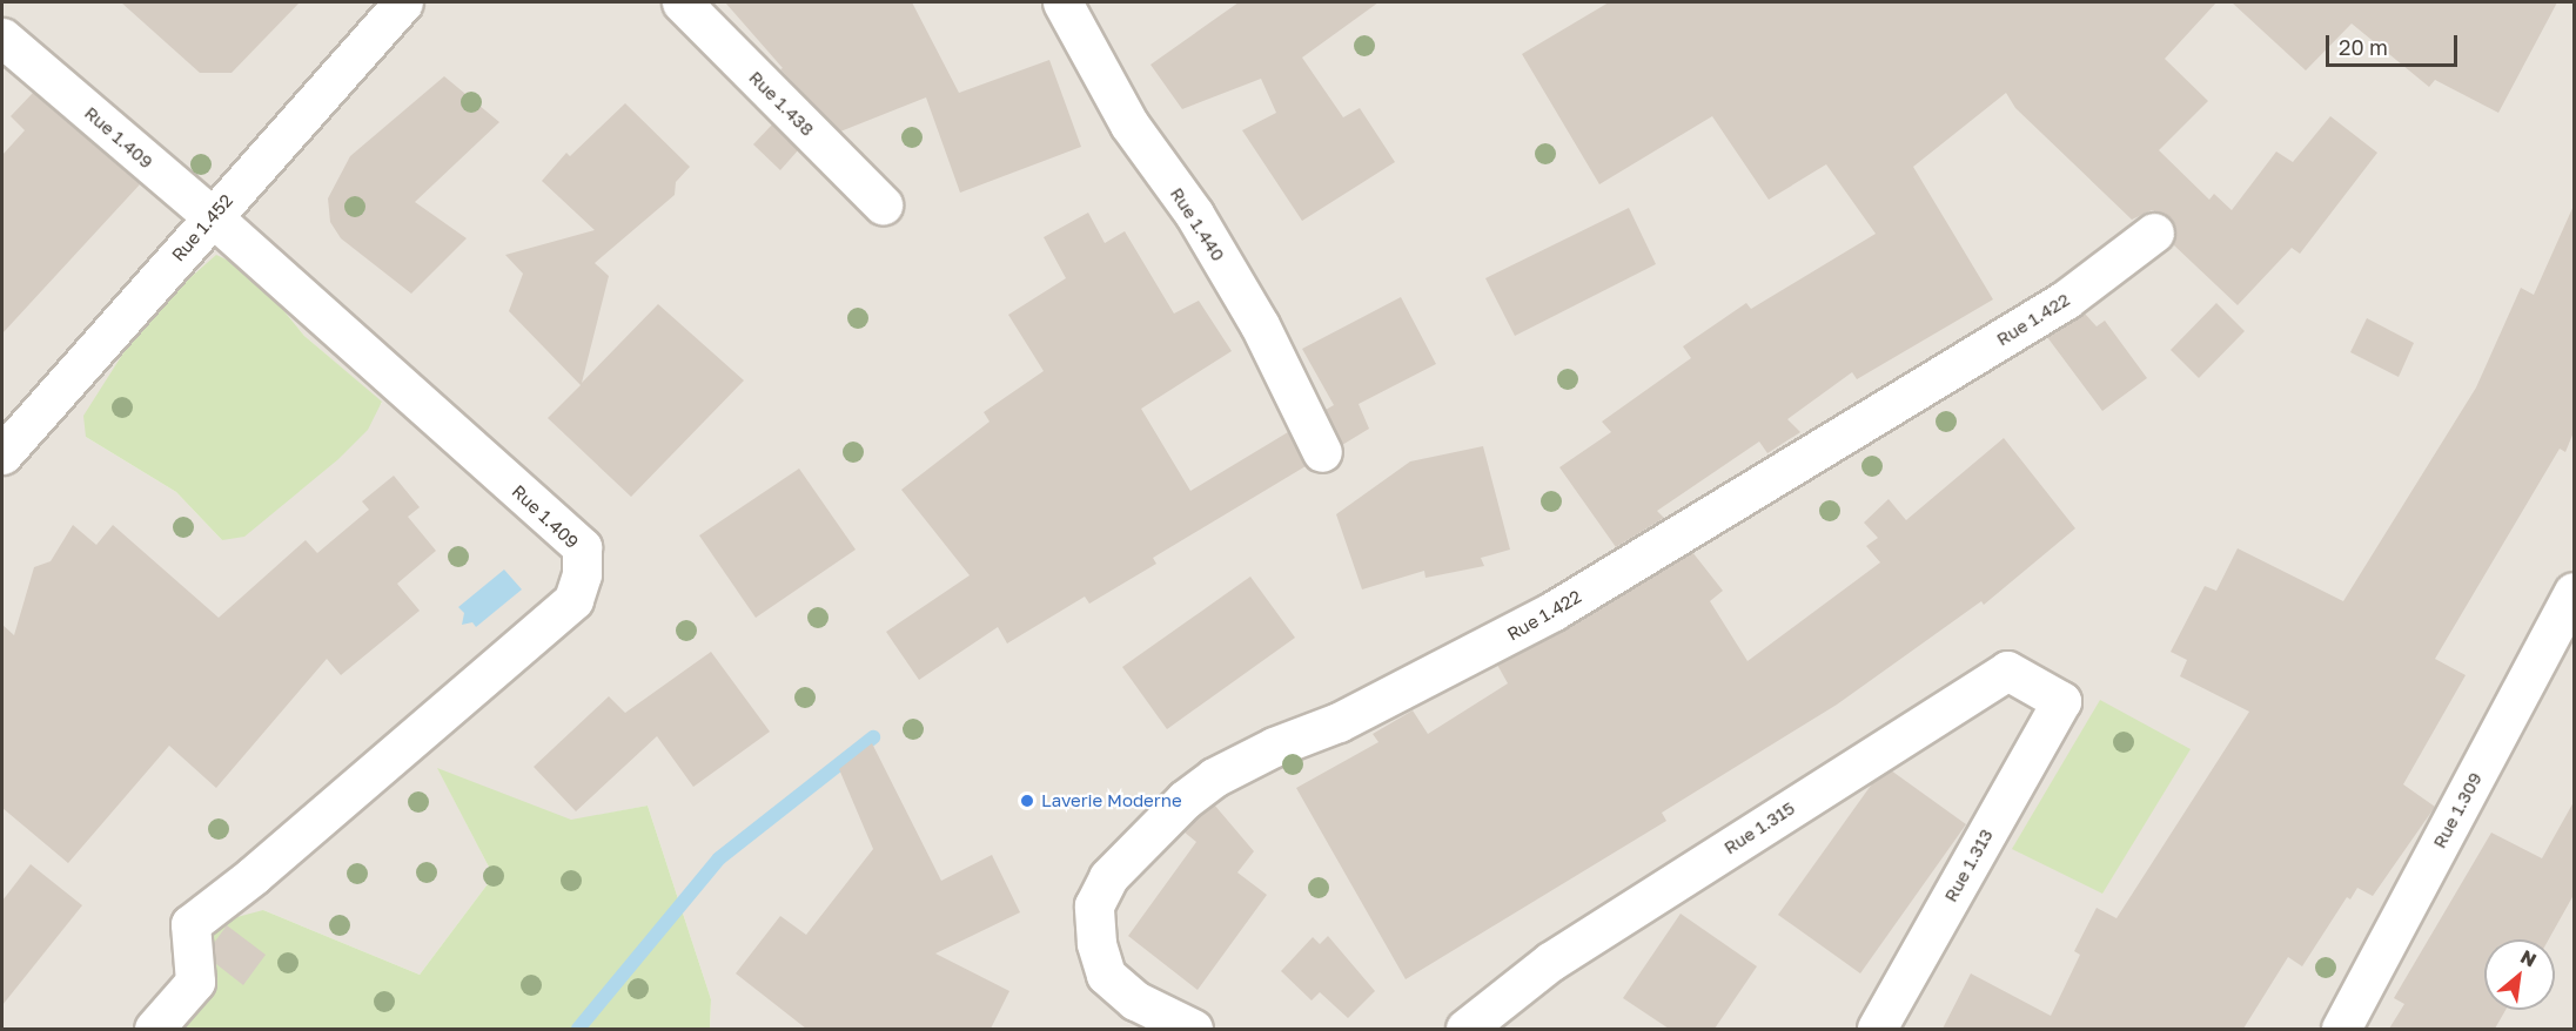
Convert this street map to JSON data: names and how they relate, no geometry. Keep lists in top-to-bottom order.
{
  "streets": {
    "street": [
      "Rue 1.438",
      "Rue 1.409",
      "Rue 1.440",
      "Rue 1.452",
      "Rue 1.422",
      "Rue 1.309",
      "Rue 1.315",
      "Rue 1.313"
    ]
  },
  "crossings": [
    ["Rue 1.409", "Rue 1.452"],
    ["Rue 1.315", "Rue 1.313"]
  ],
  "places": ["Laverie Moderne"],
  "scale_bar": "20 m",
  "north": "top right"
}
